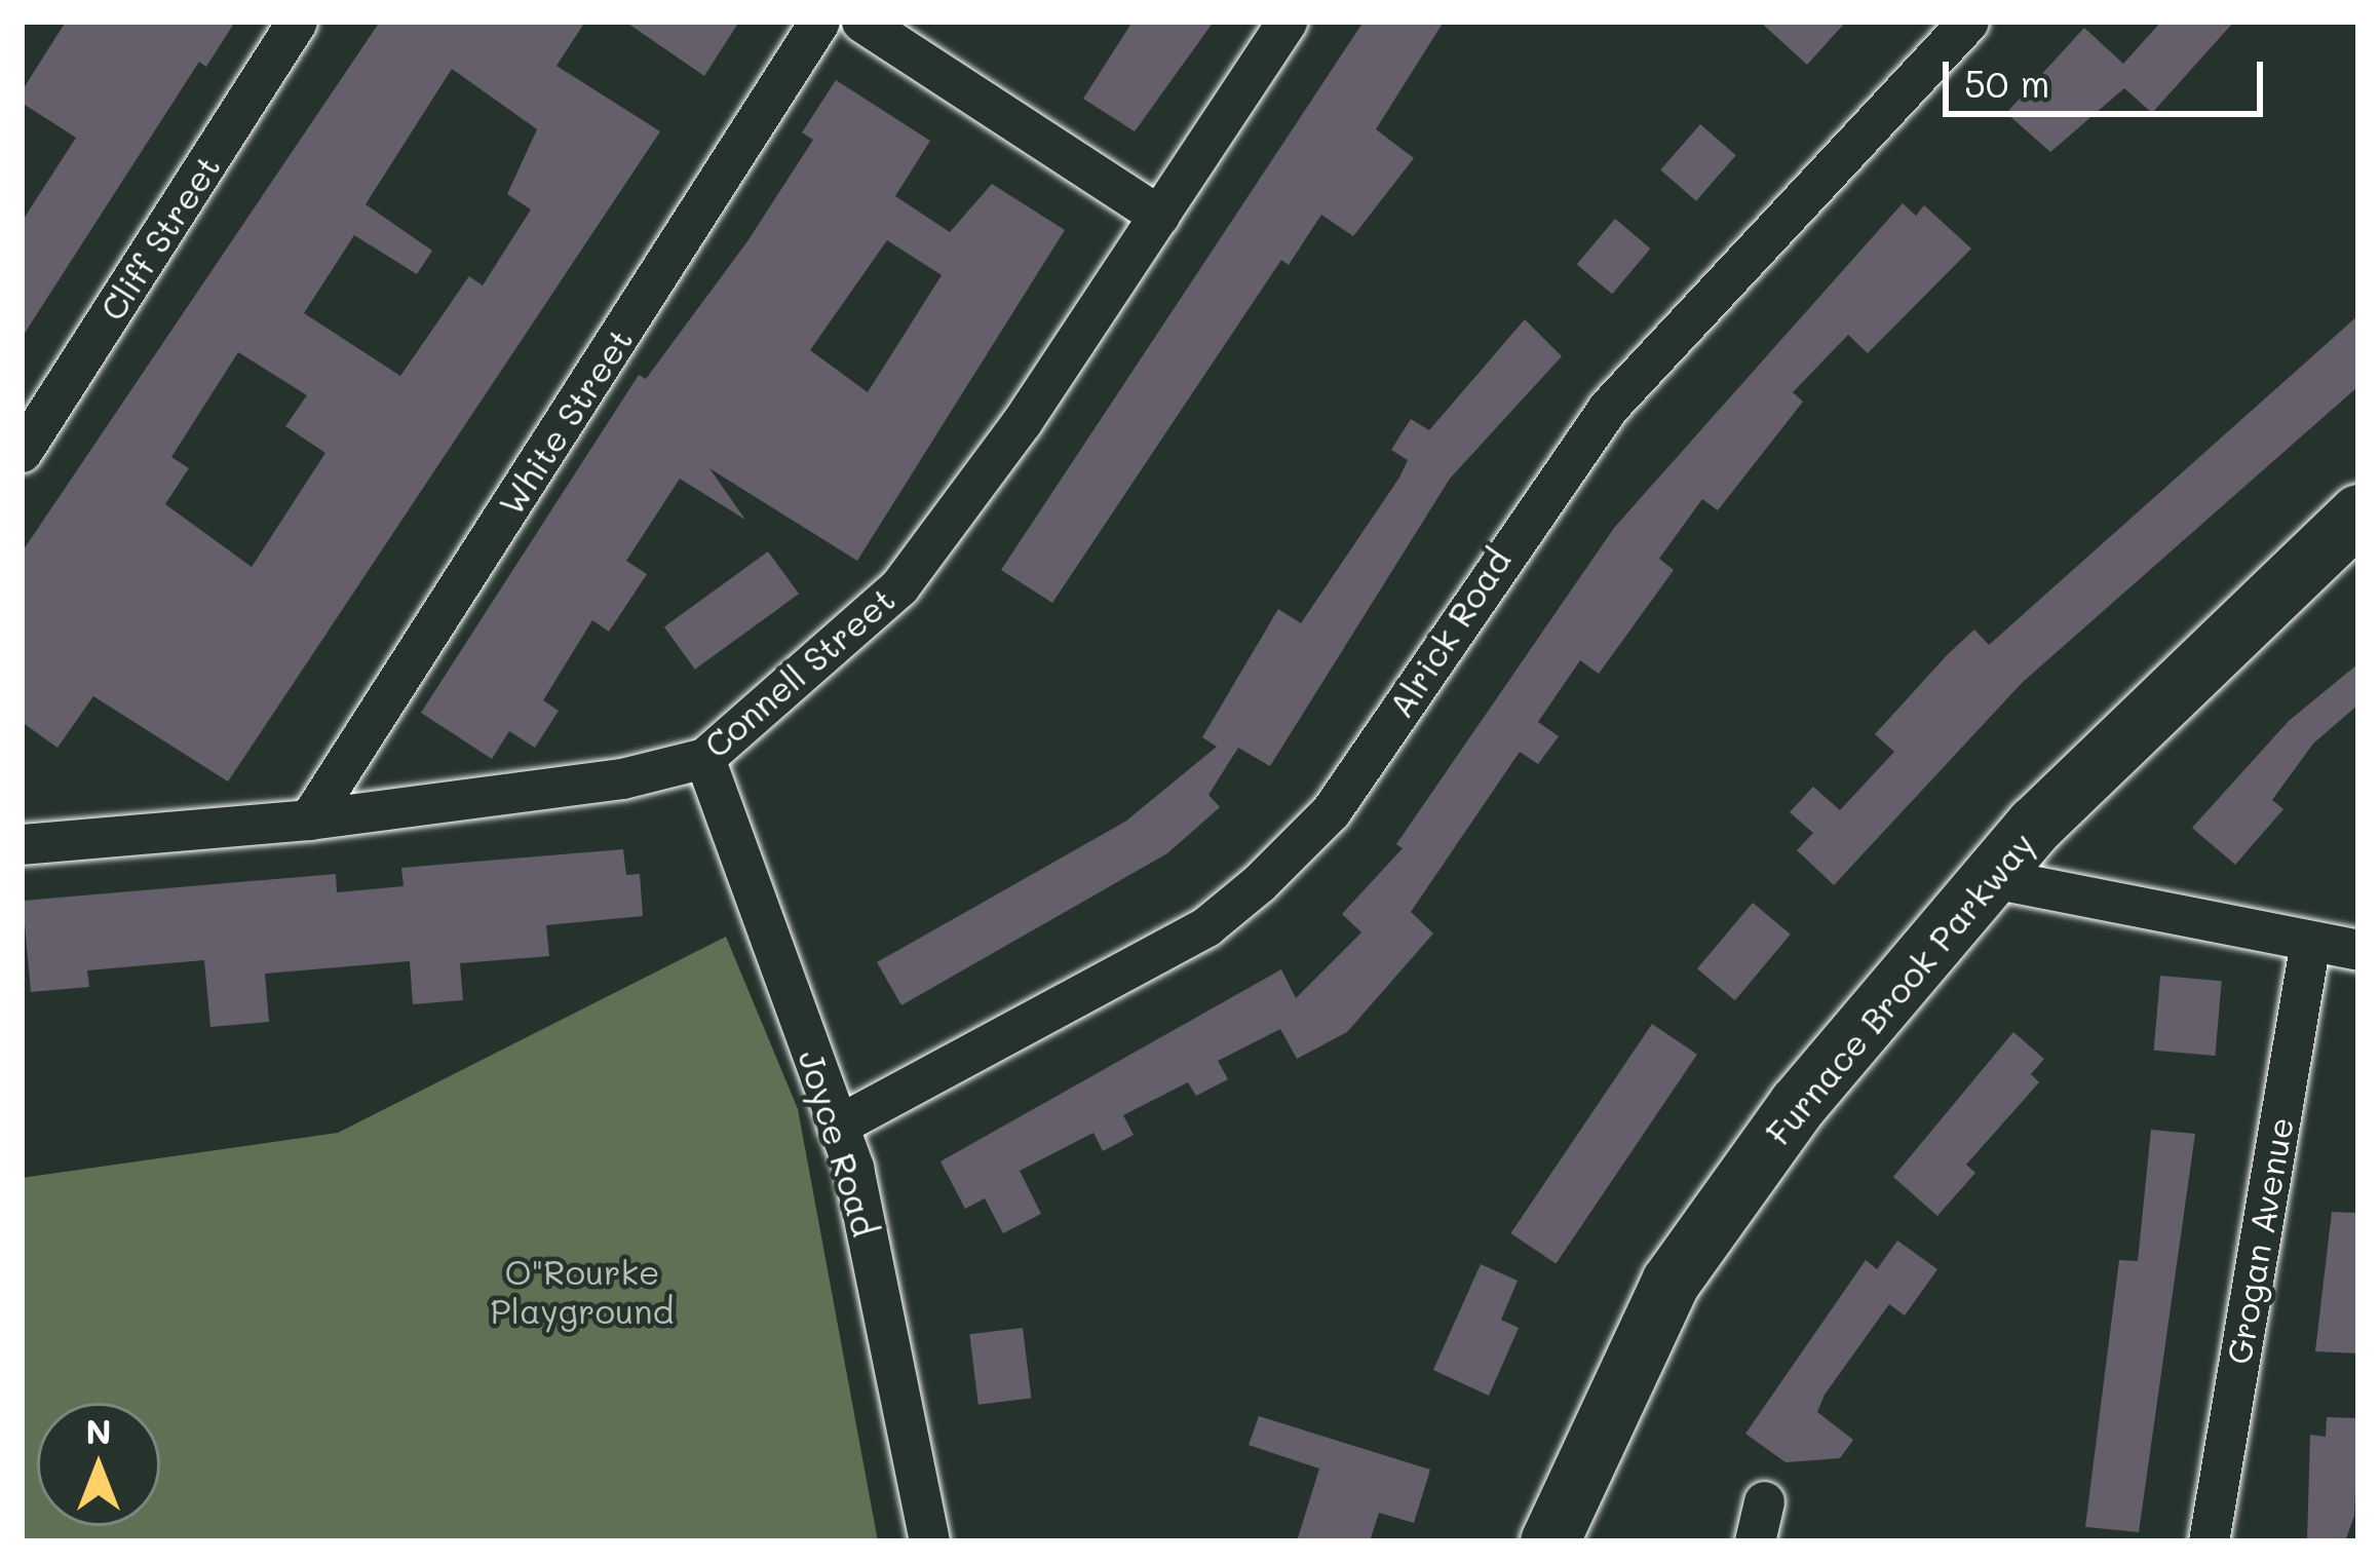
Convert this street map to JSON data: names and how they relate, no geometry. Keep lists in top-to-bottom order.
{
  "streets": {
    "main road": ["Furnace Brook Parkway"],
    "street": [
      "Cliff Street",
      "White Street",
      "Alrick Road",
      "Connell Street",
      "Joyce Road",
      "Grogan Avenue"
    ]
  },
  "crossings": [
    ["White Street", "Connell Street"],
    ["Alrick Road", "Joyce Road"],
    ["Connell Street", "Joyce Road"]
  ],
  "parks": ["O\"Rourke Playground"],
  "scale_bar": "50 m",
  "north": "top"
}
